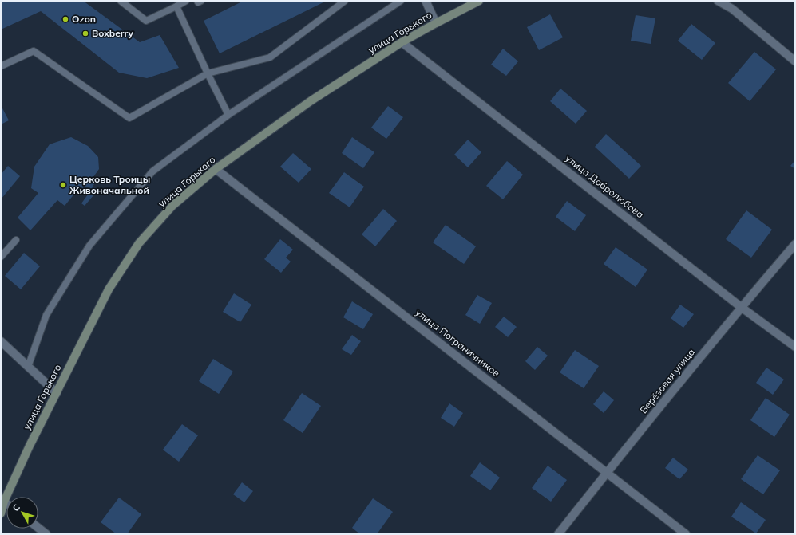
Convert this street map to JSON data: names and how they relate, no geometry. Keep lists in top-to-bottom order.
{
  "streets": {
    "main road": ["улица Горького"],
    "street": ["улица Добролюбова", "улица Пограничников", "Берёзовая улица"]
  },
  "crossings": [
    ["улица Горького", "улица Добролюбова"],
    ["улица Горького", "улица Пограничников"],
    ["улица Добролюбова", "Берёзовая улица"],
    ["улица Пограничников", "Берёзовая улица"]
  ],
  "places": ["Ozon", "Boxberry", "Церковь Троицы Живоначальной"],
  "north": "top left"
}
